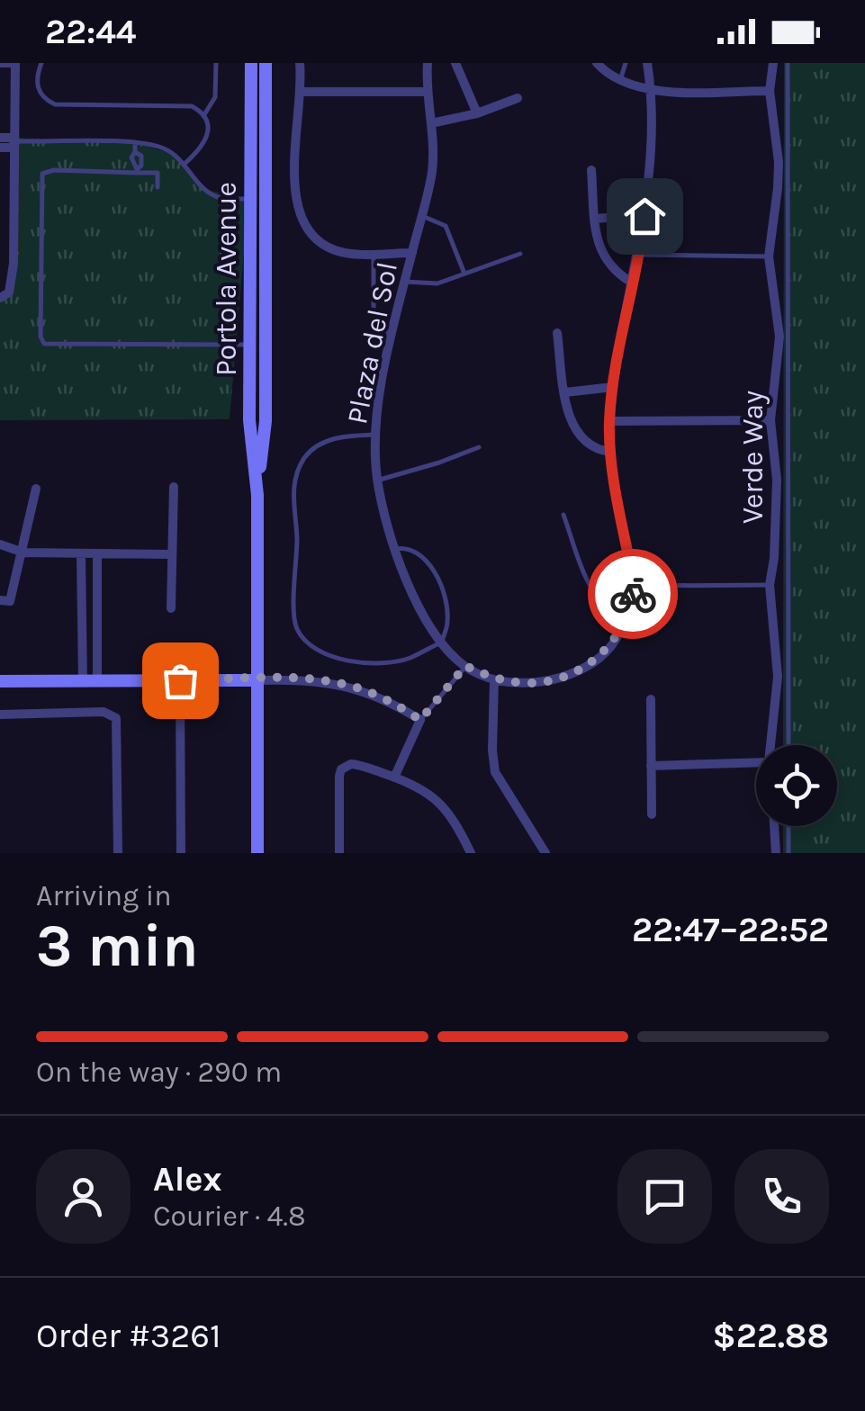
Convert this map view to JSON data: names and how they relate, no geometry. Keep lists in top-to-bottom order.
{
  "streets": {
    "main road": ["Portola Avenue"],
    "street": ["Plaza del Sol", "Verde Way"]
  },
  "page": {
    "status": "22:44",
    "heading": ["3 min", "Arriving in", "22:47–22:52"],
    "panel": [
      "Alex",
      "Courier · 4.8",
      "Order #3261",
      "$22.88"
    ],
    "bar": "On the way · 290 m"
  }
}
